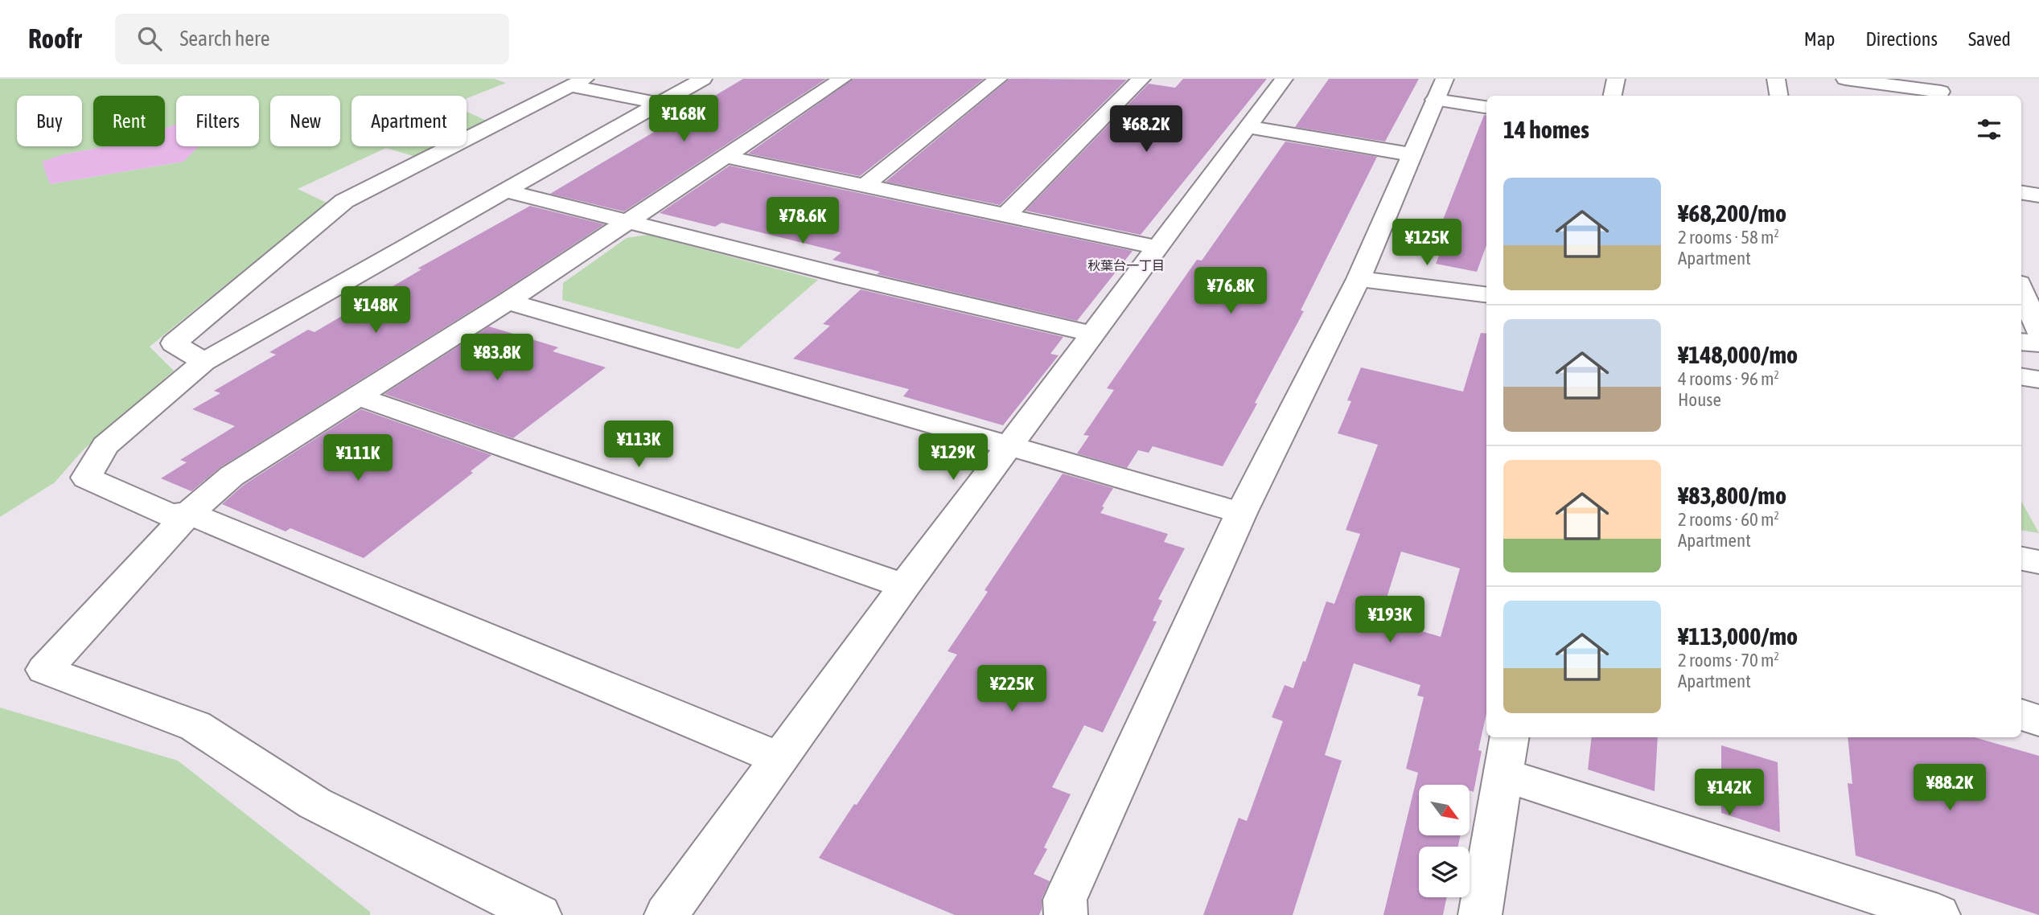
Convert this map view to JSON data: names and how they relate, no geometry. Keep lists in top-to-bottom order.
{
  "districts": ["秋葉台一丁目"],
  "north": "bottom right",
  "page": {
    "header": "Roofr",
    "search": "Search here",
    "nav": ["Map", "Directions", "Saved"],
    "price": [
      "¥168K",
      "¥68.2K",
      "¥78.6K",
      "¥125K",
      "¥76.8K",
      "¥148K",
      "¥83.8K",
      "¥113K",
      "¥129K",
      "¥111K",
      "¥193K",
      "¥225K",
      "¥88.2K",
      "¥142K"
    ],
    "chip": [
      "Buy",
      "Rent",
      "Filters",
      "New",
      "Apartment"
    ],
    "heading": "14 homes",
    "list": [
      {
        "name": "¥68,200/mo",
        "note": "2 rooms · 58 m² · Apartment"
      },
      {
        "name": "¥148,000/mo",
        "note": "4 rooms · 96 m² · House"
      },
      {
        "name": "¥83,800/mo",
        "note": "2 rooms · 60 m² · Apartment"
      },
      {
        "name": "¥113,000/mo",
        "note": "2 rooms · 70 m² · Apartment"
      }
    ]
  }
}
